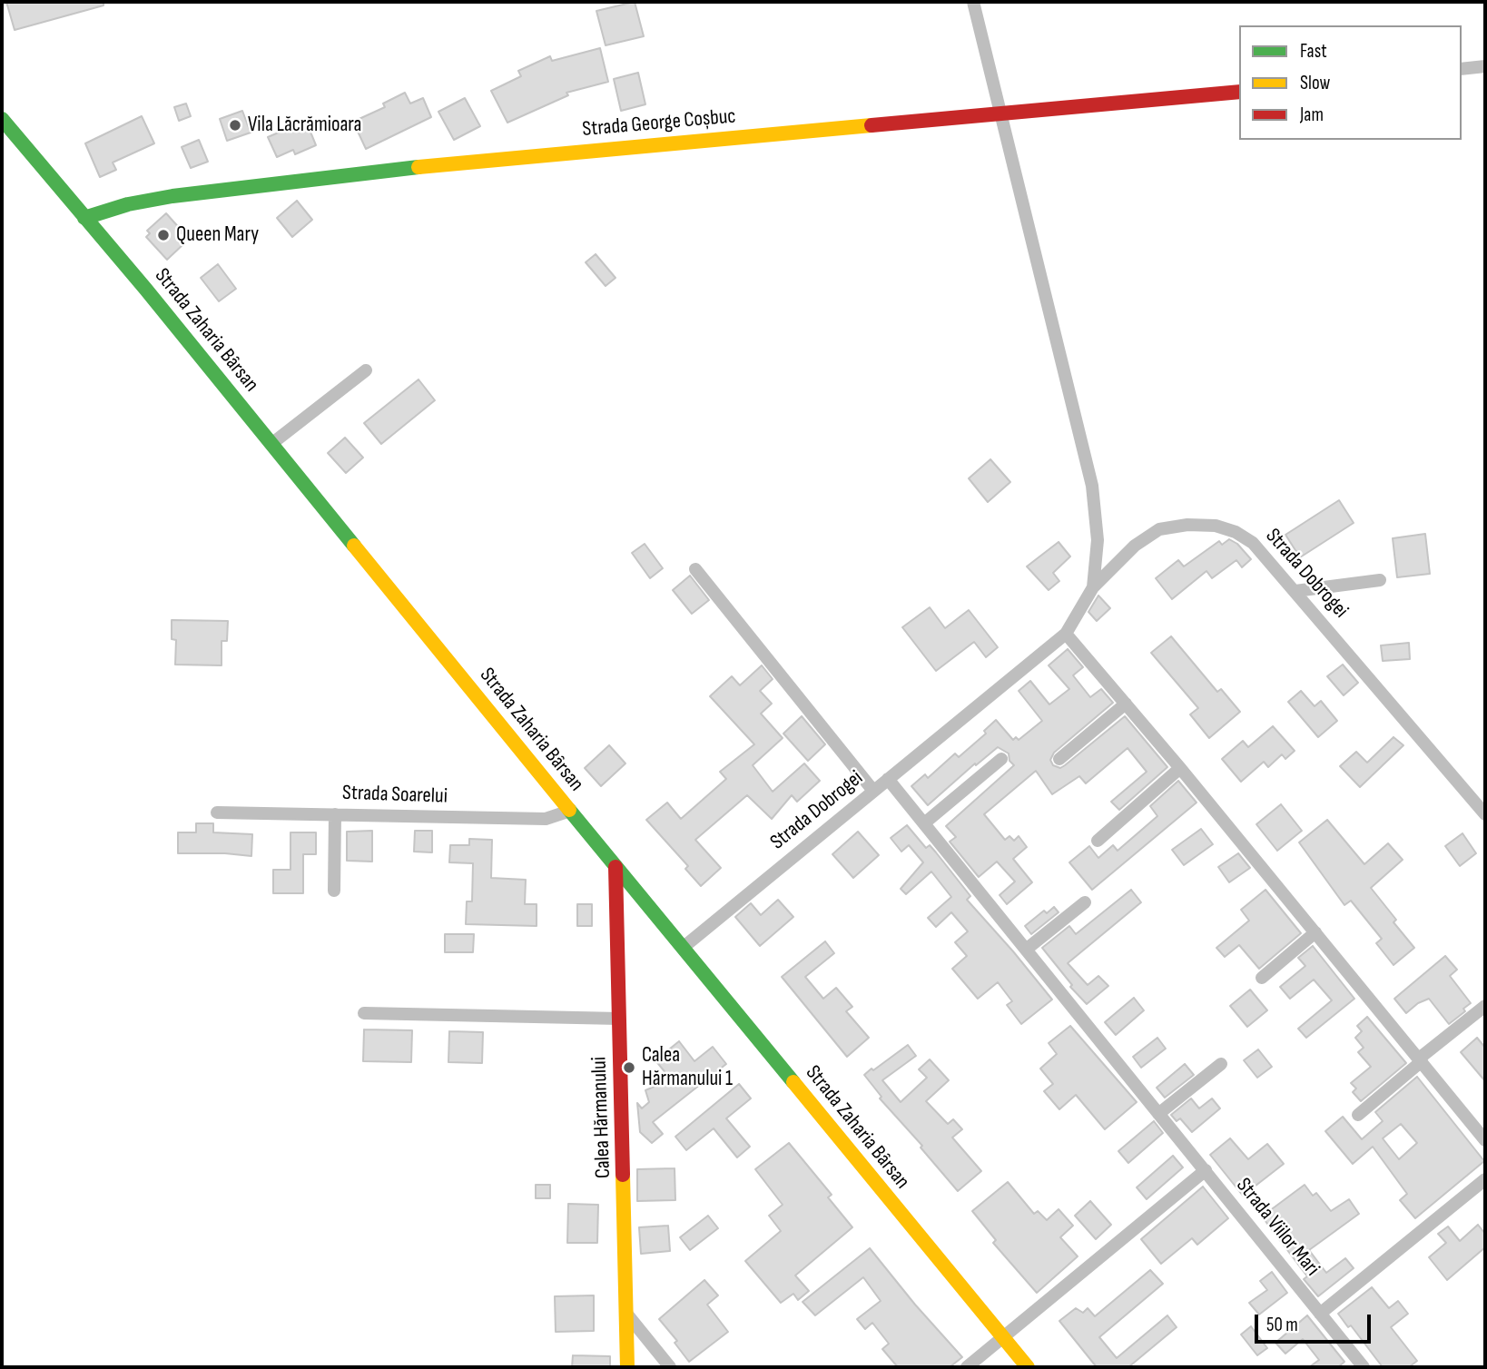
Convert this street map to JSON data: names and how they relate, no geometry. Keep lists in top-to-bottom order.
{
  "streets": {
    "street": [
      "Strada George Coșbuc",
      "Strada Zaharia Bârsan",
      "Strada Dobrogei",
      "Strada Soarelui",
      "Calea Hărmanului",
      "Strada Viilor Mari"
    ]
  },
  "crossings": [
    ["Strada George Coșbuc", "Strada Zaharia Bârsan"],
    ["Strada Zaharia Bârsan", "Strada Dobrogei"],
    ["Strada Zaharia Bârsan", "Strada Soarelui"],
    ["Strada Zaharia Bârsan", "Calea Hărmanului"],
    ["Strada Dobrogei", "Strada Viilor Mari"]
  ],
  "places": ["Vila Lăcrămioara", "Queen Mary", "Calea Hărmanului 1"],
  "legend": ["Fast", "Slow", "Jam"],
  "scale_bar": "50 m"
}
